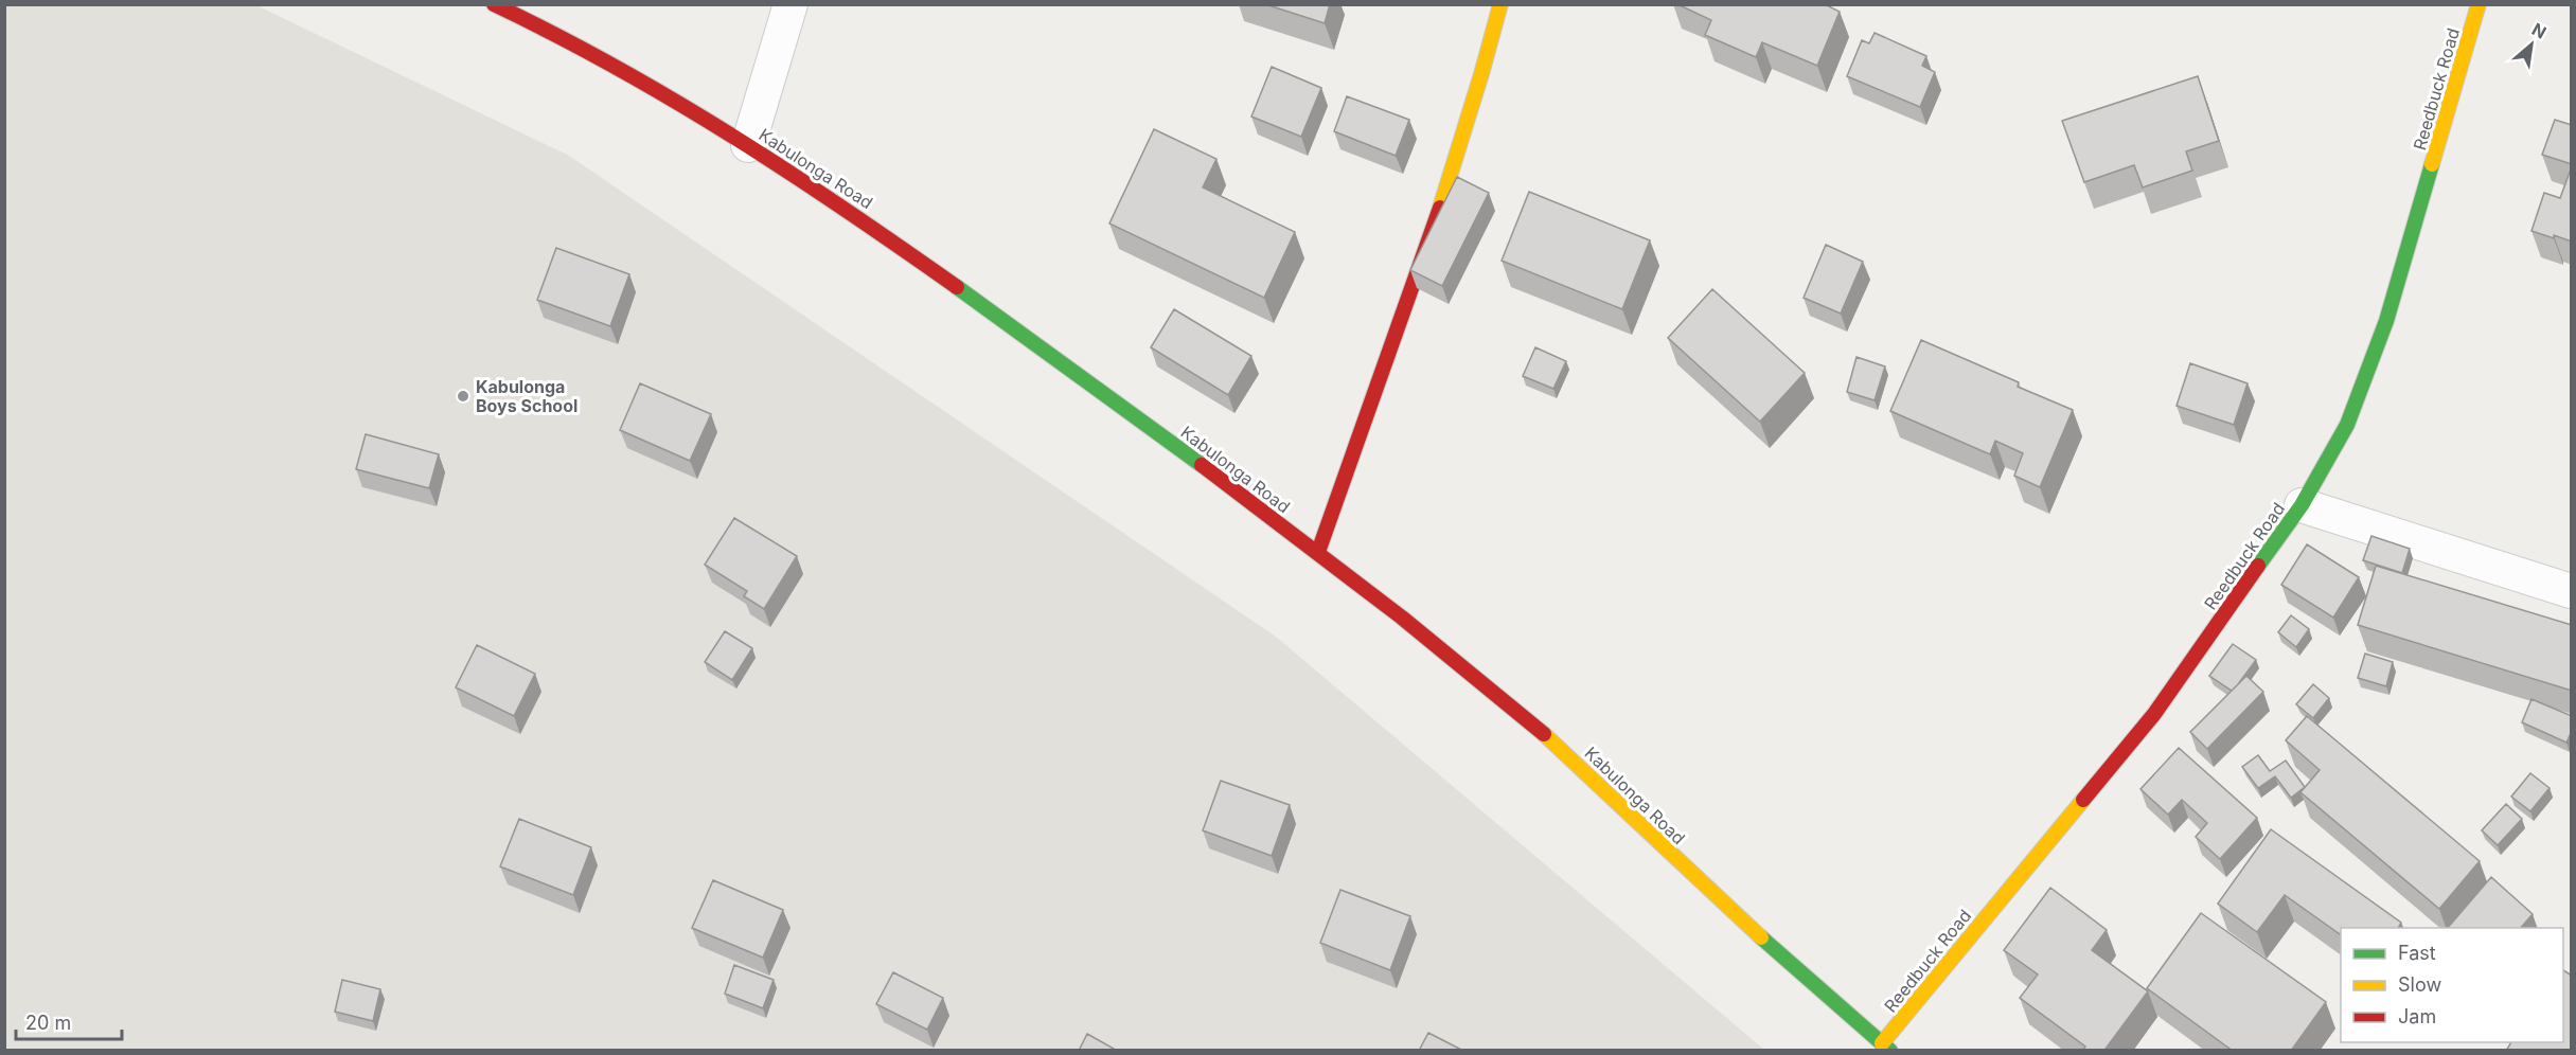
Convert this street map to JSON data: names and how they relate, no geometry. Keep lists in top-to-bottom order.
{
  "streets": {
    "street": ["Reedbuck Road", "Kabulonga Road"]
  },
  "crossings": [
    ["Reedbuck Road", "Kabulonga Road"]
  ],
  "places": ["Kabulonga Boys School"],
  "legend": ["Fast", "Slow", "Jam"],
  "scale_bar": "20 m",
  "north": "top right"
}
